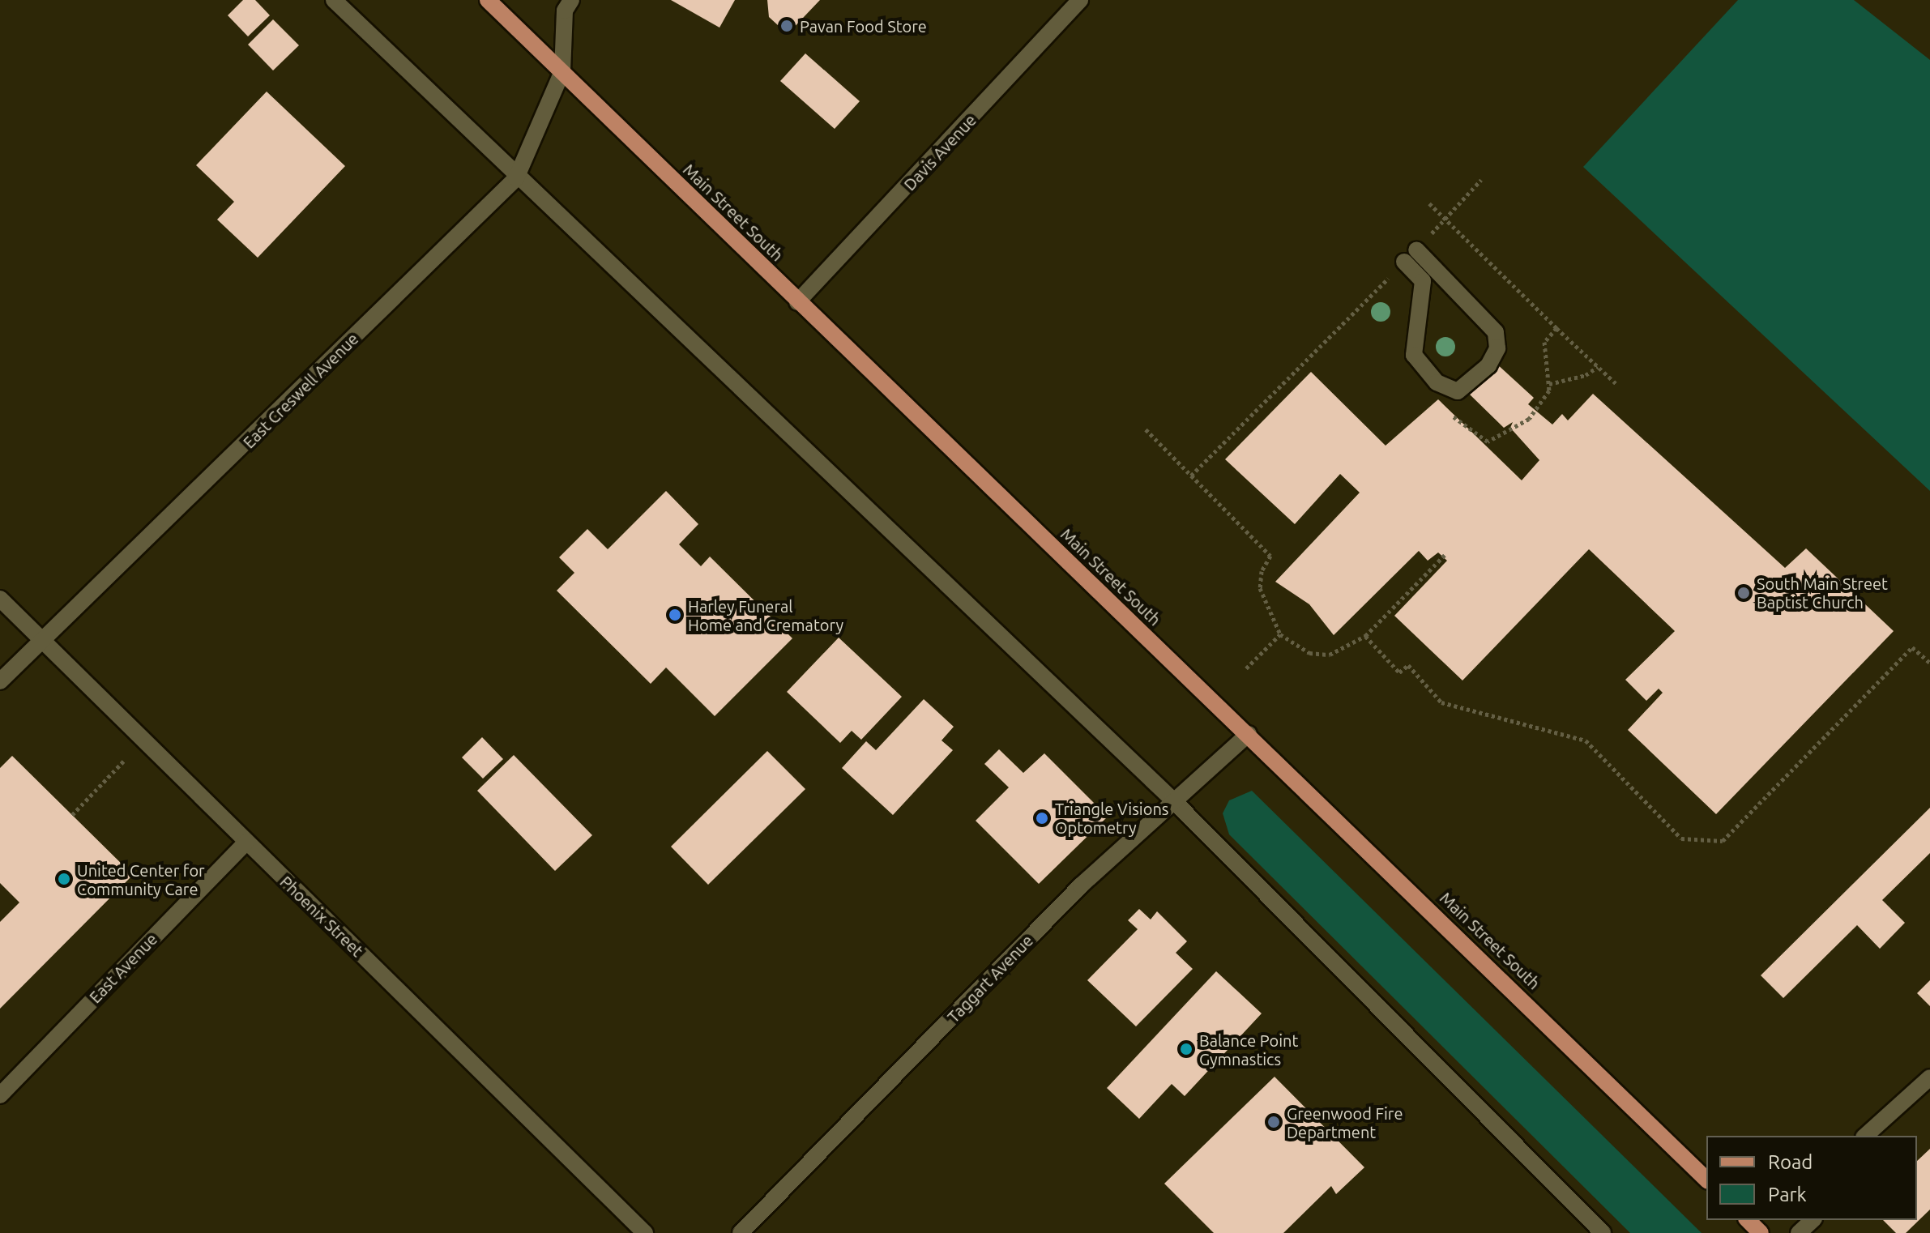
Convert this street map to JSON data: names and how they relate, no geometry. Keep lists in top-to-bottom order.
{
  "streets": {
    "main road": ["Main Street South"],
    "street": [
      "Davis Avenue",
      "East Creswell Avenue",
      "Phoenix Street",
      "East Avenue",
      "Taggart Avenue"
    ]
  },
  "crossings": [
    ["Davis Avenue", "Main Street South"],
    ["Main Street South", "East Creswell Avenue"],
    ["Main Street South", "Taggart Avenue"],
    ["East Creswell Avenue", "Phoenix Street"],
    ["Phoenix Street", "East Avenue"]
  ],
  "places": [
    "Pavan Food Store",
    "South Main Street Baptist Church",
    "Harley Funeral Home and Crematory",
    "Triangle Visions Optometry",
    "United Center for Community Care",
    "Balance Point Gymnastics",
    "Greenwood Fire Department"
  ],
  "legend": ["Road", "Park"]
}
